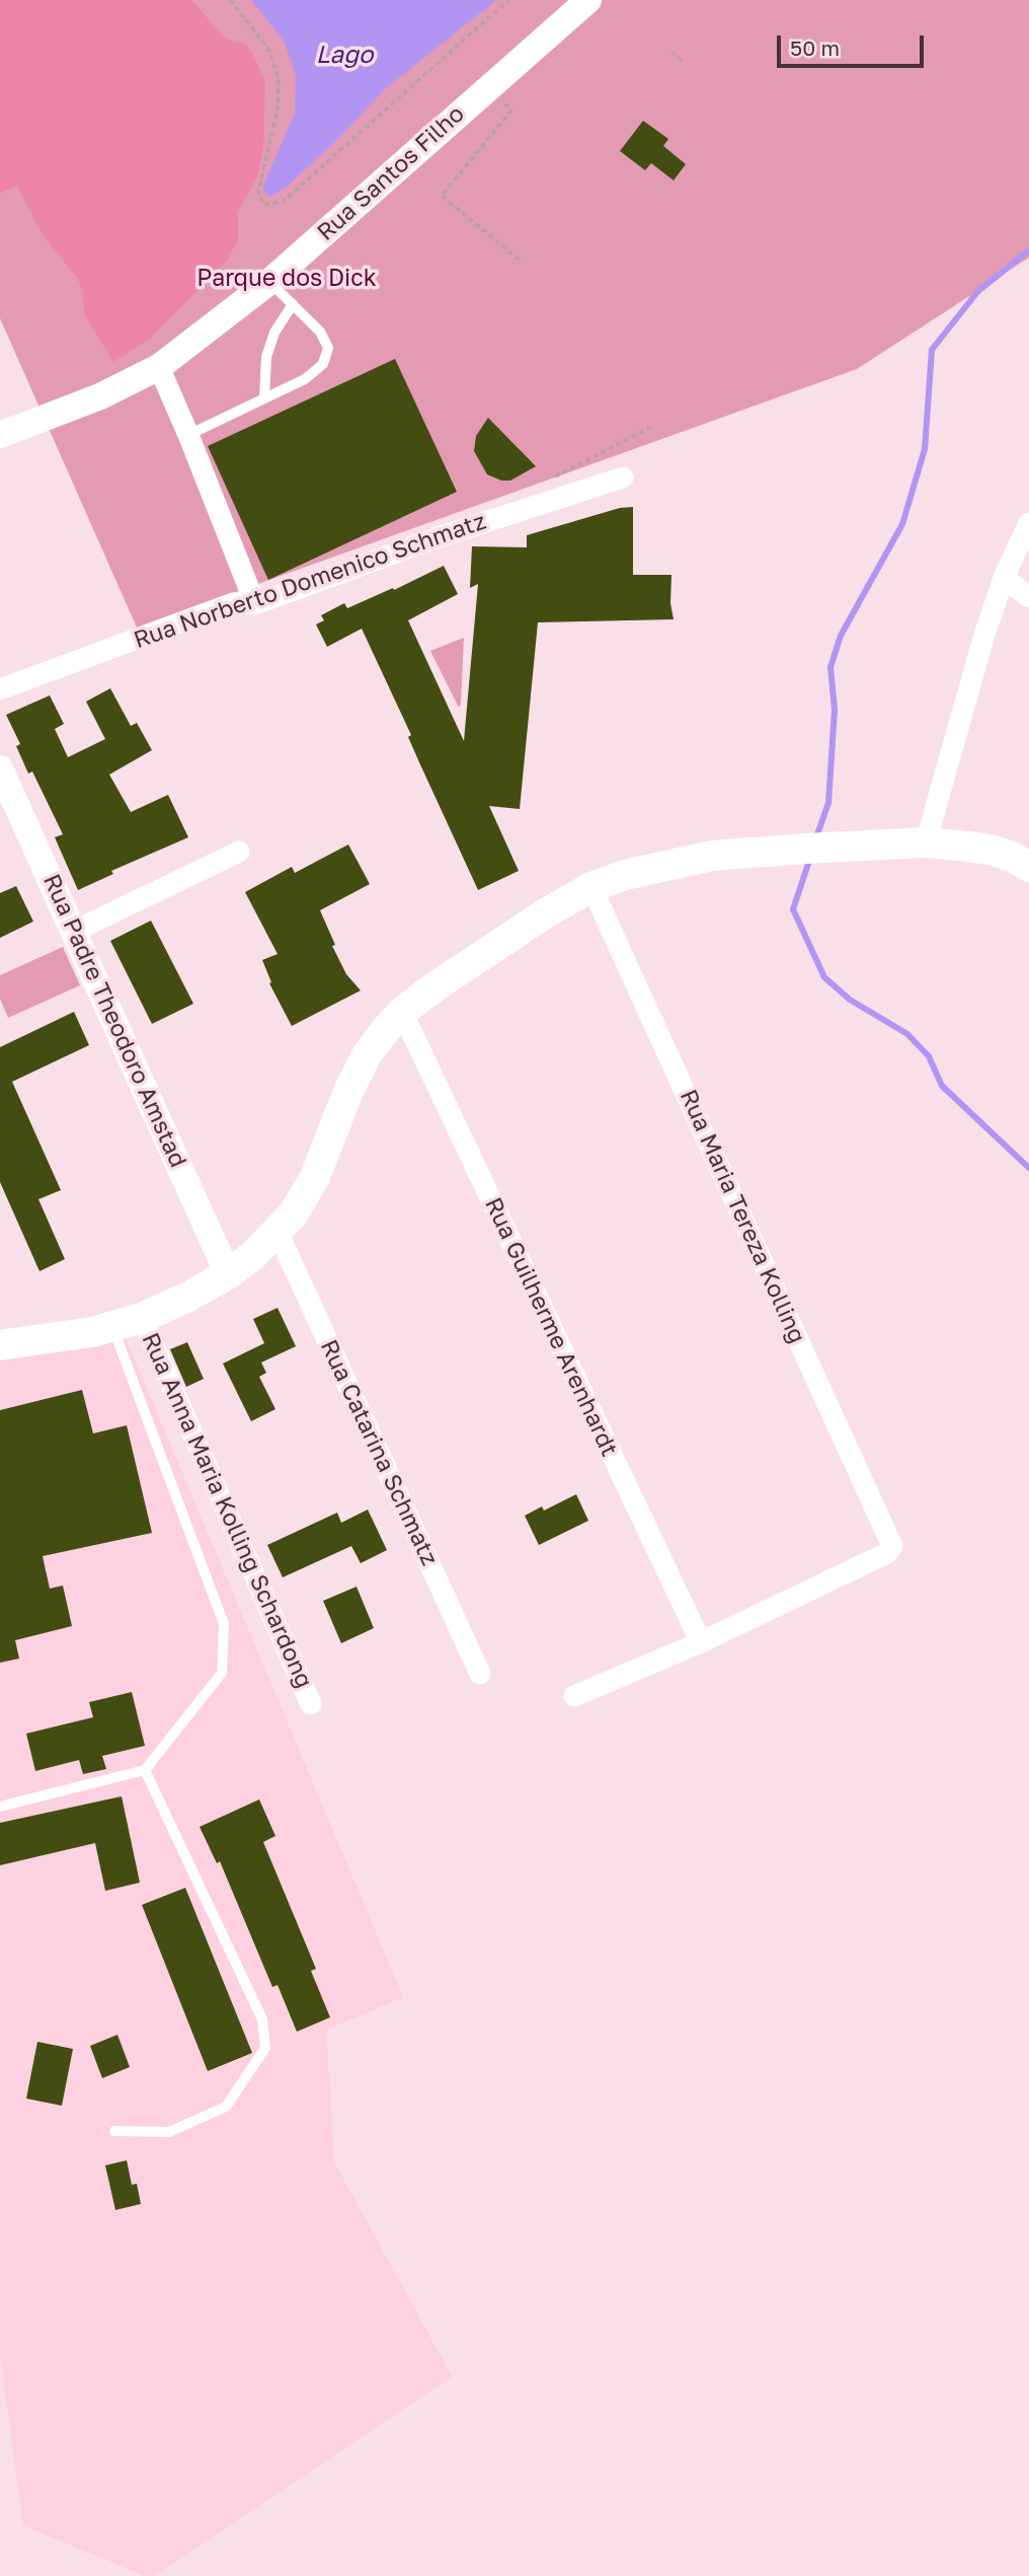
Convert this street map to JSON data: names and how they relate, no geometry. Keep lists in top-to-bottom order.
{
  "streets": {
    "street": [
      "Rua Santos Filho",
      "Rua Norberto Domenico Schmatz",
      "Rua Padre Theodoro Amstad",
      "Rua Maria Tereza Kolling",
      "Rua Guilherme Arenhardt",
      "Rua Catarina Schmatz",
      "Rua Anna Maria Kolling Schardong"
    ]
  },
  "crossings": [
    ["Rua Maria Tereza Kolling", "Rua Guilherme Arenhardt"]
  ],
  "water": ["Lago"],
  "parks": ["Parque dos Dick"],
  "scale_bar": "50 m"
}
